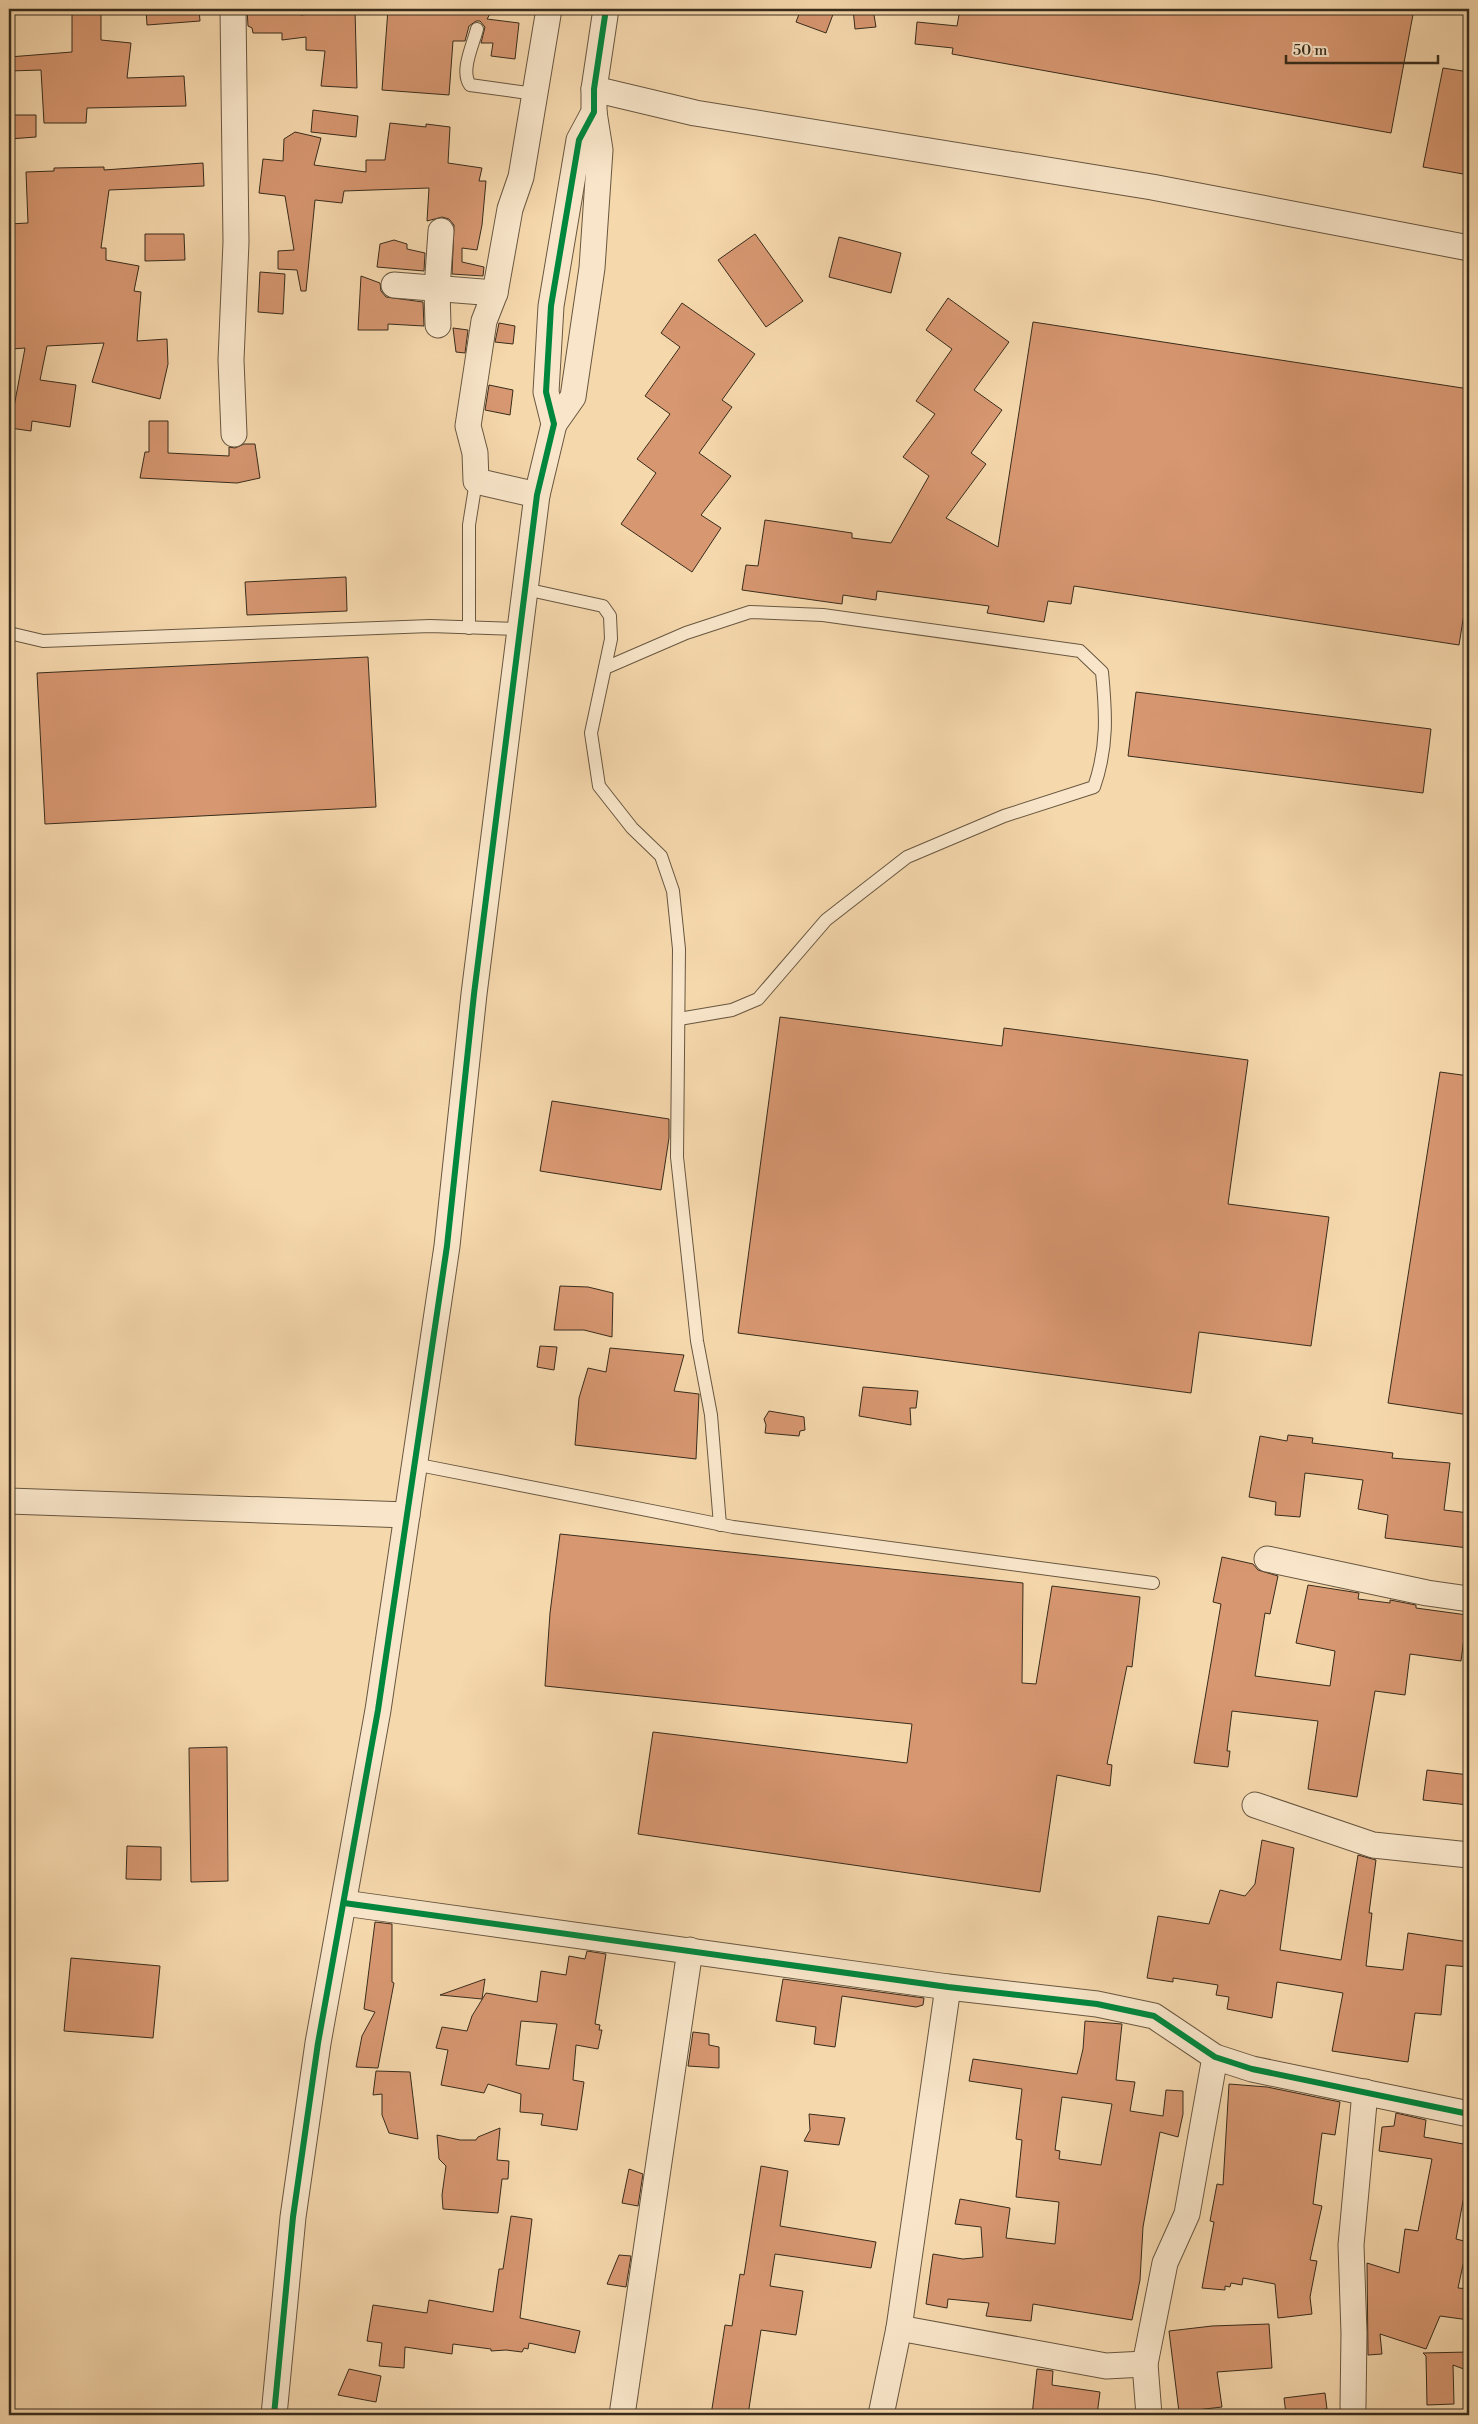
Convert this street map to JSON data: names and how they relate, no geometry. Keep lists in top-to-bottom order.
{
  "scale_bar": "50 m"
}
